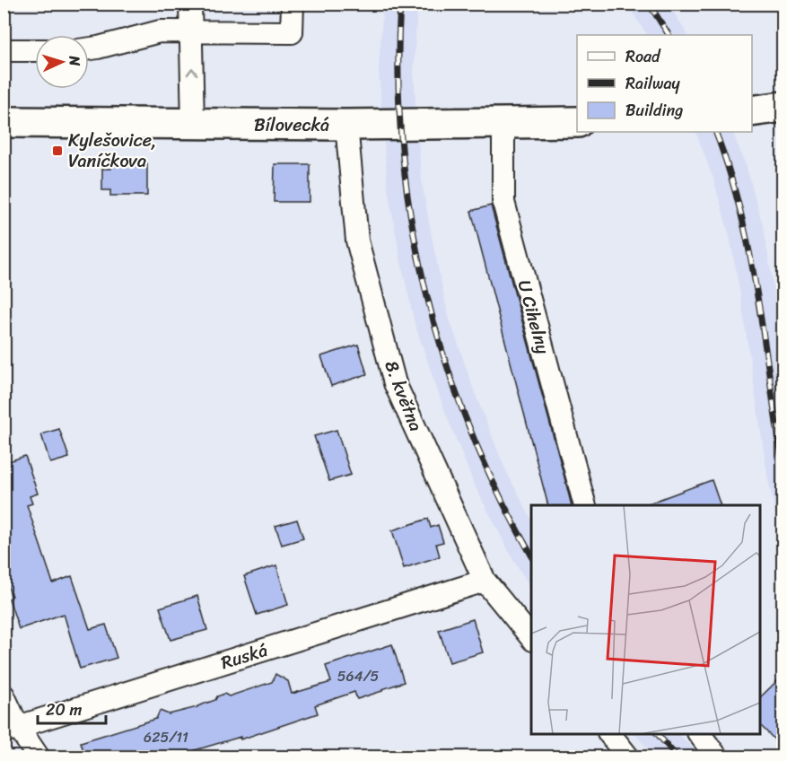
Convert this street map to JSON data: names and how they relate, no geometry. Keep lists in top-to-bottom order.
{
  "streets": {
    "main road": ["Bílovecká"],
    "street": ["U Cihelny", "8. května", "Ruská"]
  },
  "crossings": [
    ["Bílovecká", "U Cihelny"],
    ["Bílovecká", "8. května"],
    ["8. května", "Ruská"]
  ],
  "places": {
    "transit": ["Kylešovice, Vaníčkova"]
  },
  "house_numbers": ["564/5", "625/11"],
  "legend": ["Road", "Railway", "Building"],
  "scale_bar": "20 m",
  "north": "right"
}
